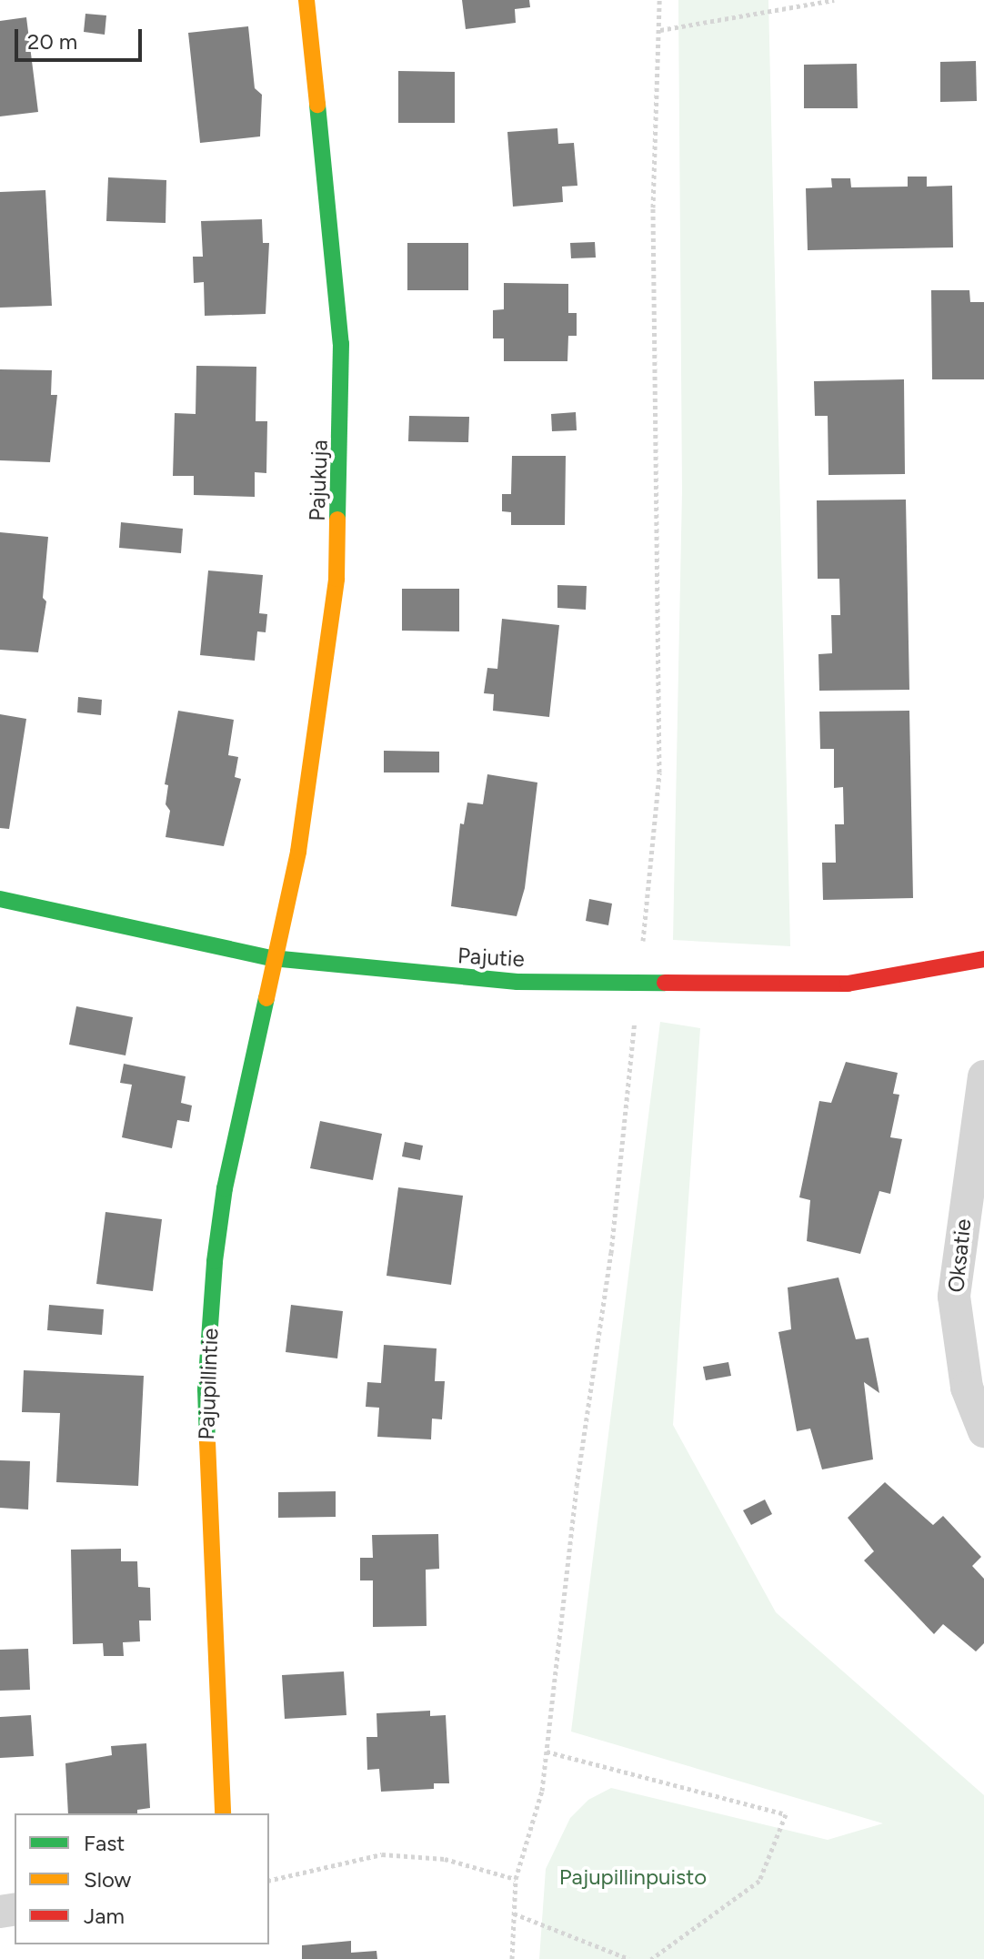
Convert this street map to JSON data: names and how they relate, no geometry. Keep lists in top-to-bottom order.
{
  "streets": {
    "street": [
      "Pajukuja",
      "Pajutie",
      "Oksatie",
      "Pajupillintie"
    ]
  },
  "crossings": [
    ["Pajukuja", "Pajutie"],
    ["Pajukuja", "Pajupillintie"],
    ["Pajutie", "Pajupillintie"]
  ],
  "parks": ["Pajupillinpuisto"],
  "legend": ["Fast", "Slow", "Jam"],
  "scale_bar": "20 m"
}
